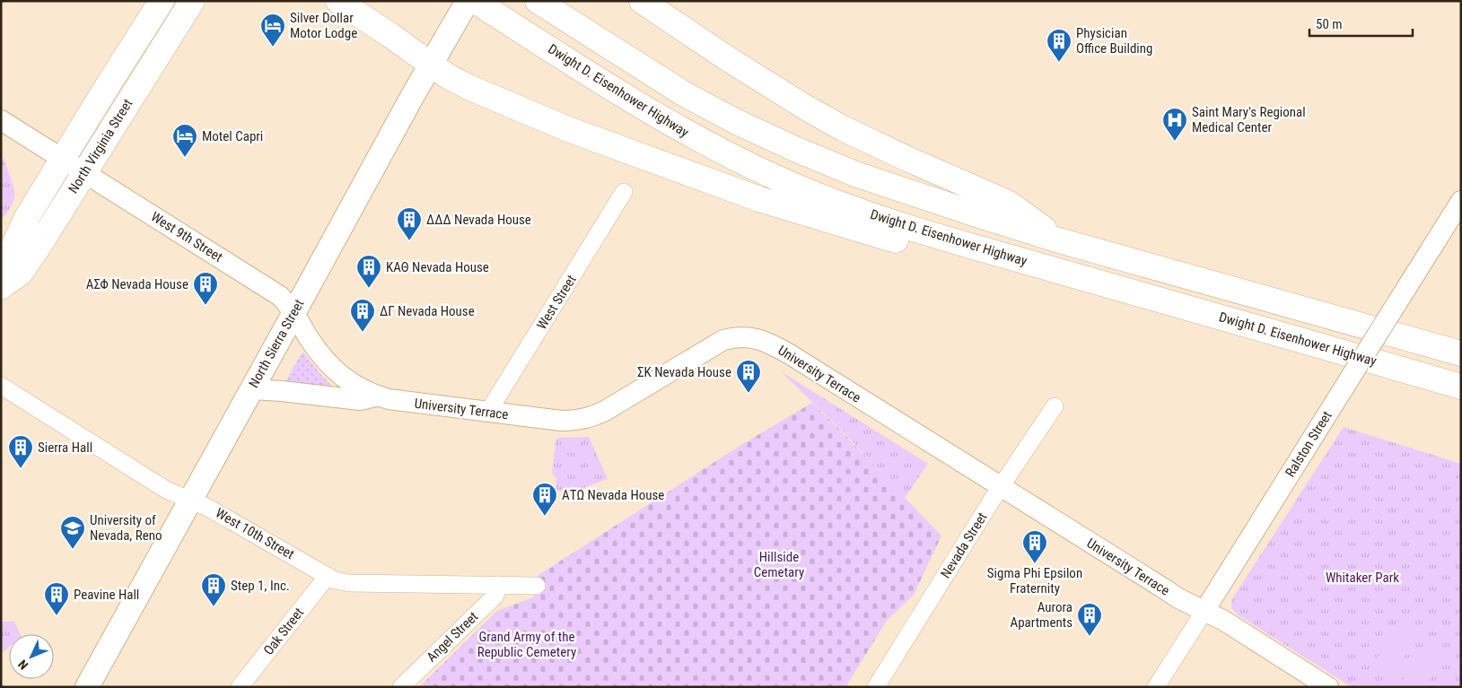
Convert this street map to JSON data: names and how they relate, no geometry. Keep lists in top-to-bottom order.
{
  "streets": {
    "main road": ["Dwight D. Eisenhower Highway", "North Virginia Street", "North Sierra Street"],
    "street": [
      "West 9th Street",
      "West Street",
      "University Terrace",
      "Ralston Street",
      "West 10th Street",
      "Nevada Street",
      "Oak Street",
      "Angel Street"
    ]
  },
  "crossings": [
    ["North Virginia Street", "West 9th Street"],
    ["West 9th Street", "North Sierra Street"],
    ["West 9th Street", "University Terrace"],
    ["West Street", "University Terrace"],
    ["North Sierra Street", "University Terrace"],
    ["North Sierra Street", "West 10th Street"],
    ["University Terrace", "Ralston Street"],
    ["University Terrace", "Nevada Street"],
    ["West 10th Street", "Oak Street"],
    ["West 10th Street", "Angel Street"]
  ],
  "parks": ["Hillside Cemetary", "Whitaker Park", "Grand Army of the Republic Cemetery"],
  "places": {
    "hotel": ["Silver Dollar Motor Lodge", "Motel Capri"],
    "building": [
      "Physician Office Building",
      "ΔΔΔ Nevada House",
      "ΚΑΘ Nevada House",
      "ΑΣΦ Nevada House",
      "ΔΓ Nevada House",
      "ΣΚ Nevada House",
      "Sierra Hall",
      "ΑΤΩ Nevada House",
      "Sigma Phi Epsilon Fraternity",
      "Step 1, Inc.",
      "Peavine Hall",
      "Aurora Apartments"
    ],
    "hospital": ["Saint Mary's Regional Medical Center"],
    "school or university": ["University of Nevada, Reno"]
  },
  "scale_bar": "50 m",
  "north": "bottom left"
}
